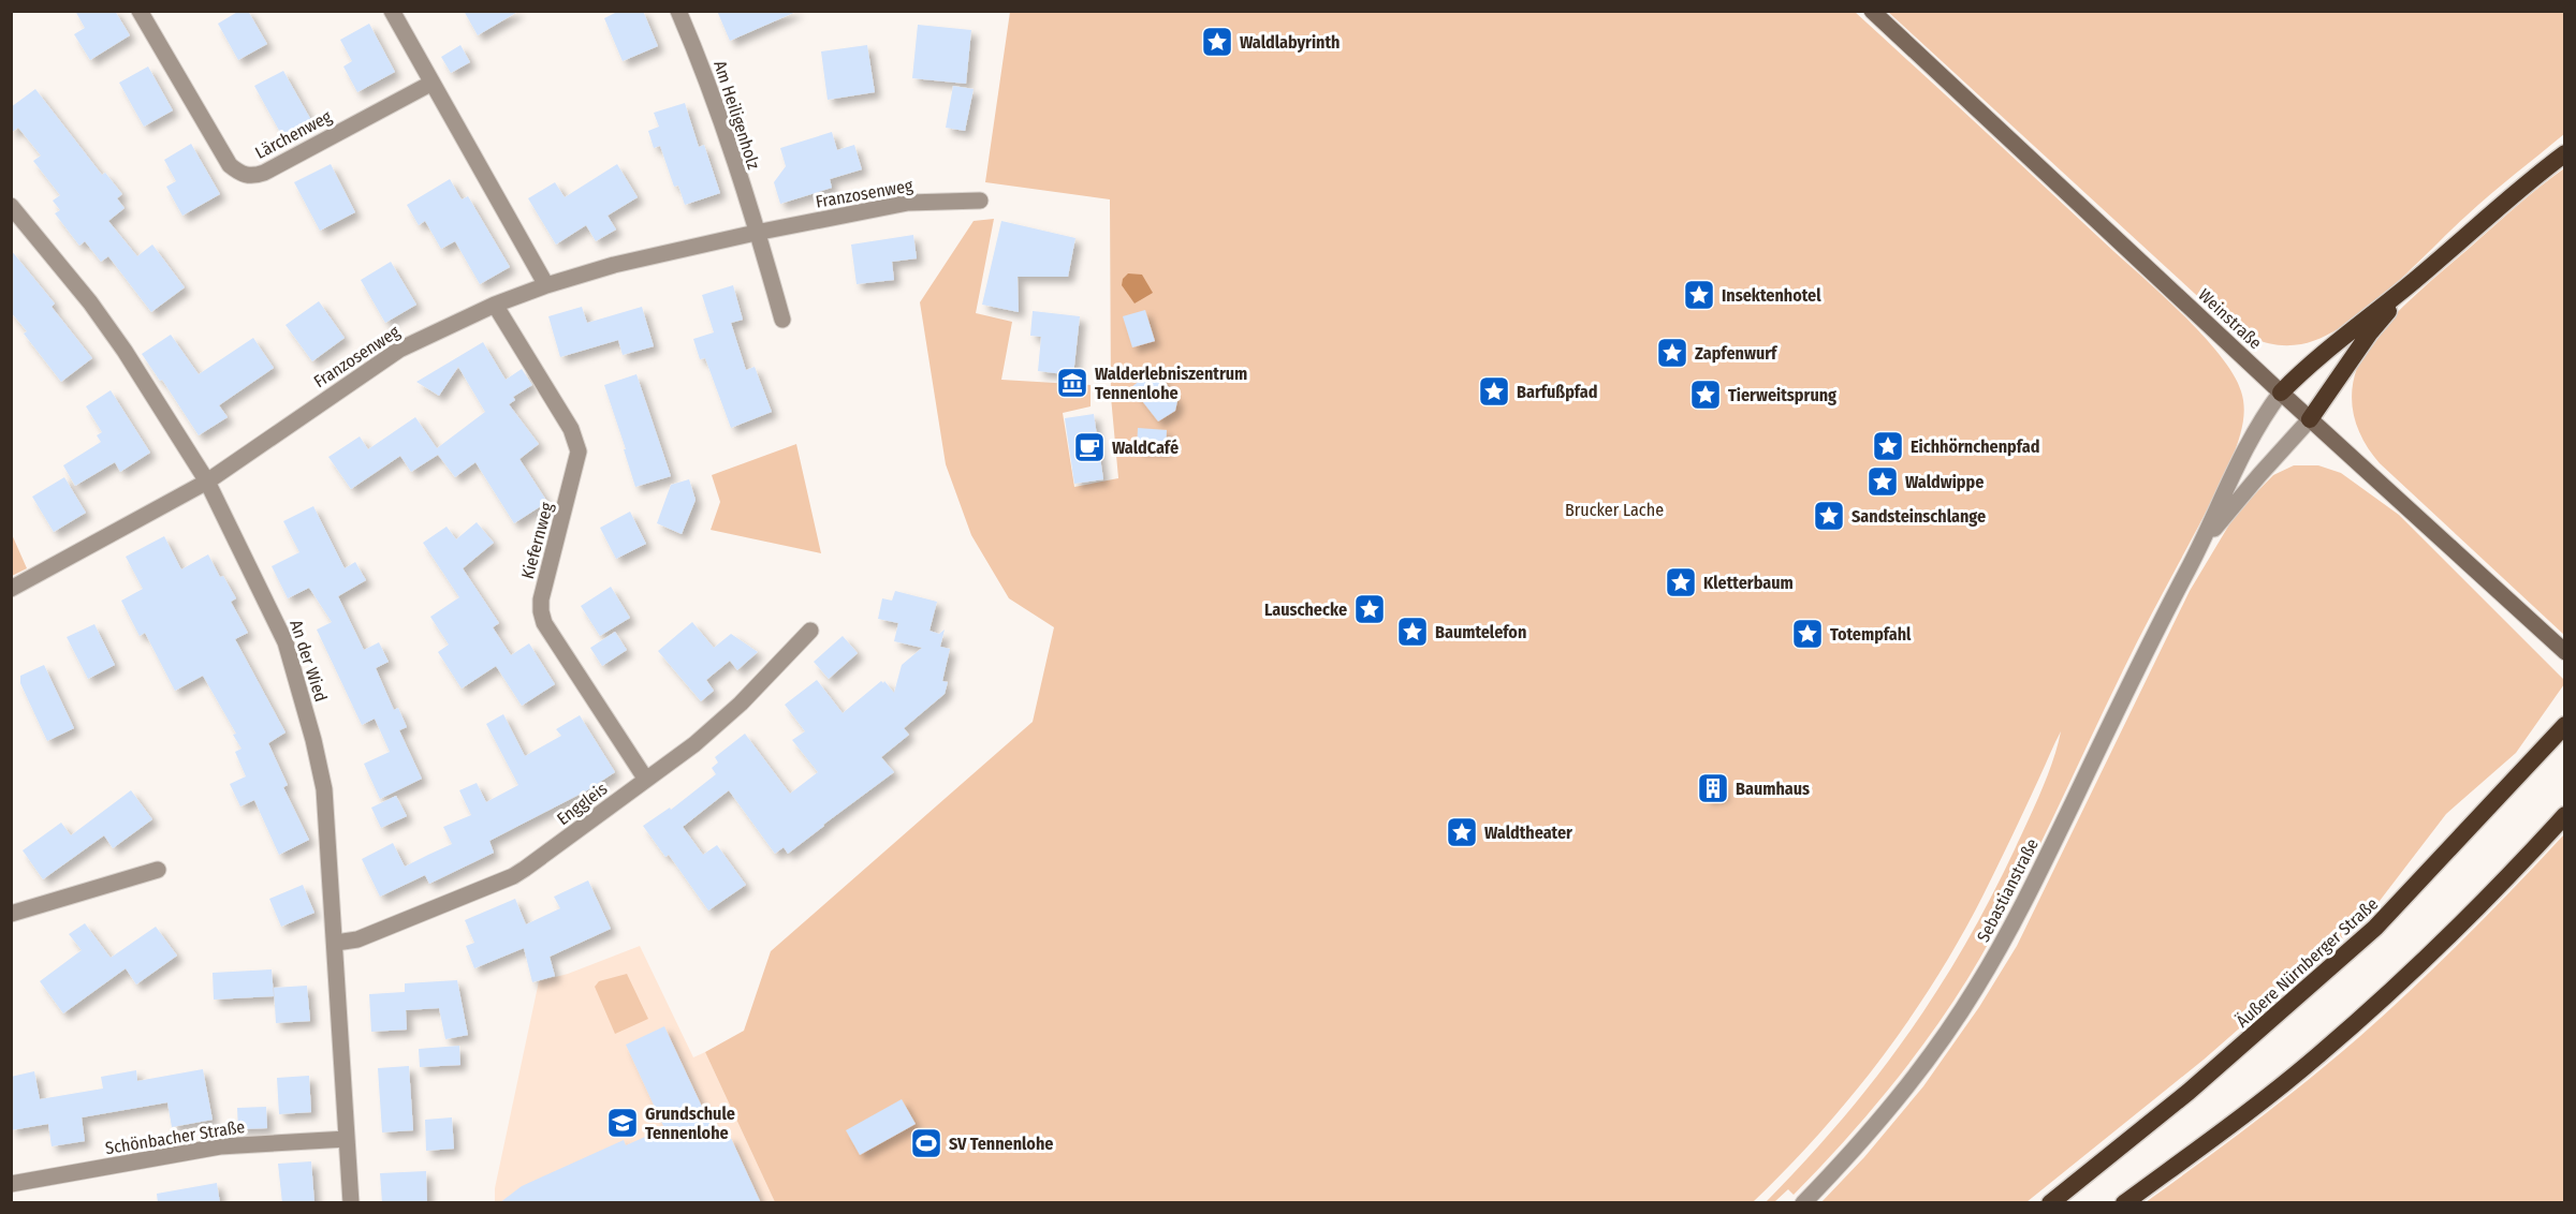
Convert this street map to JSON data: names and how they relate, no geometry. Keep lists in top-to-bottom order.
{
  "streets": {
    "highway": ["Äußere Nürnberger Straße"],
    "main road": ["Weinstraße"],
    "street": [
      "Am Heiligenholz",
      "Lärchenweg",
      "Franzosenweg",
      "Kiefernweg",
      "An der Wied",
      "Enggleis",
      "Sebastianstraße",
      "Schönbacher Straße"
    ]
  },
  "crossings": [
    ["Am Heiligenholz", "Franzosenweg"],
    ["Franzosenweg", "Kiefernweg"],
    ["Franzosenweg", "An der Wied"],
    ["Weinstraße", "Sebastianstraße"],
    ["Kiefernweg", "Enggleis"],
    ["An der Wied", "Enggleis"],
    ["An der Wied", "Schönbacher Straße"]
  ],
  "parks": ["Brucker Lache"],
  "places": {
    "place": [
      "Waldlabyrinth",
      "Insektenhotel",
      "Zapfenwurf",
      "Barfußpfad",
      "Tierweitsprung",
      "Eichhörnchenpfad",
      "Waldwippe",
      "Sandsteinschlange",
      "Kletterbaum",
      "Lauschecke",
      "Baumtelefon",
      "Totempfahl",
      "Waldtheater"
    ],
    "museum": ["Walderlebniszentrum Tennenlohe"],
    "cafe": ["WaldCafé"],
    "building": ["Baumhaus"],
    "school or university": ["Grundschule Tennenlohe"],
    "sports": ["SV Tennenlohe"]
  }
}
